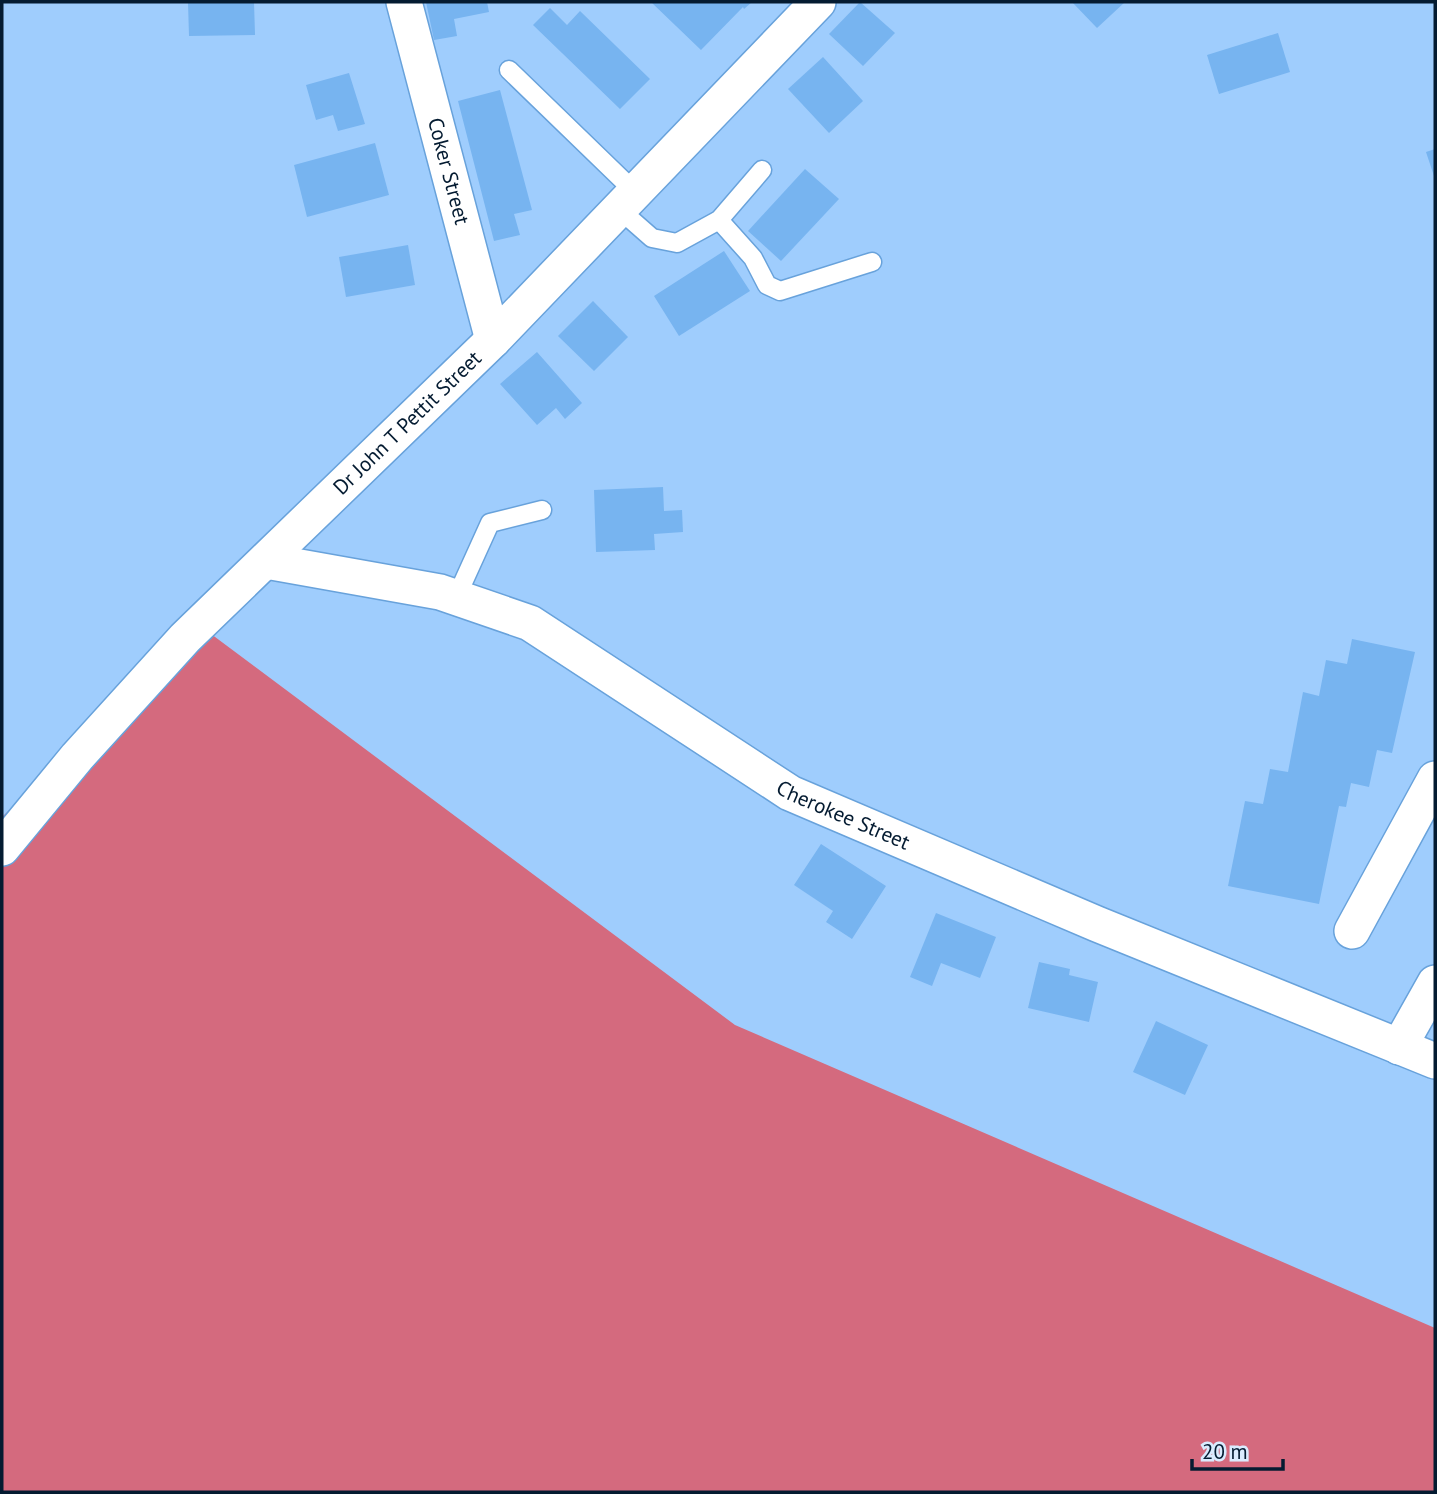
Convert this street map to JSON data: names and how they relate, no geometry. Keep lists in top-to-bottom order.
{
  "streets": {
    "street": ["Coker Street", "Dr John T Pettit Street", "Cherokee Street"]
  },
  "crossings": [
    ["Coker Street", "Dr John T Pettit Street"],
    ["Dr John T Pettit Street", "Cherokee Street"]
  ],
  "scale_bar": "20 m"
}
